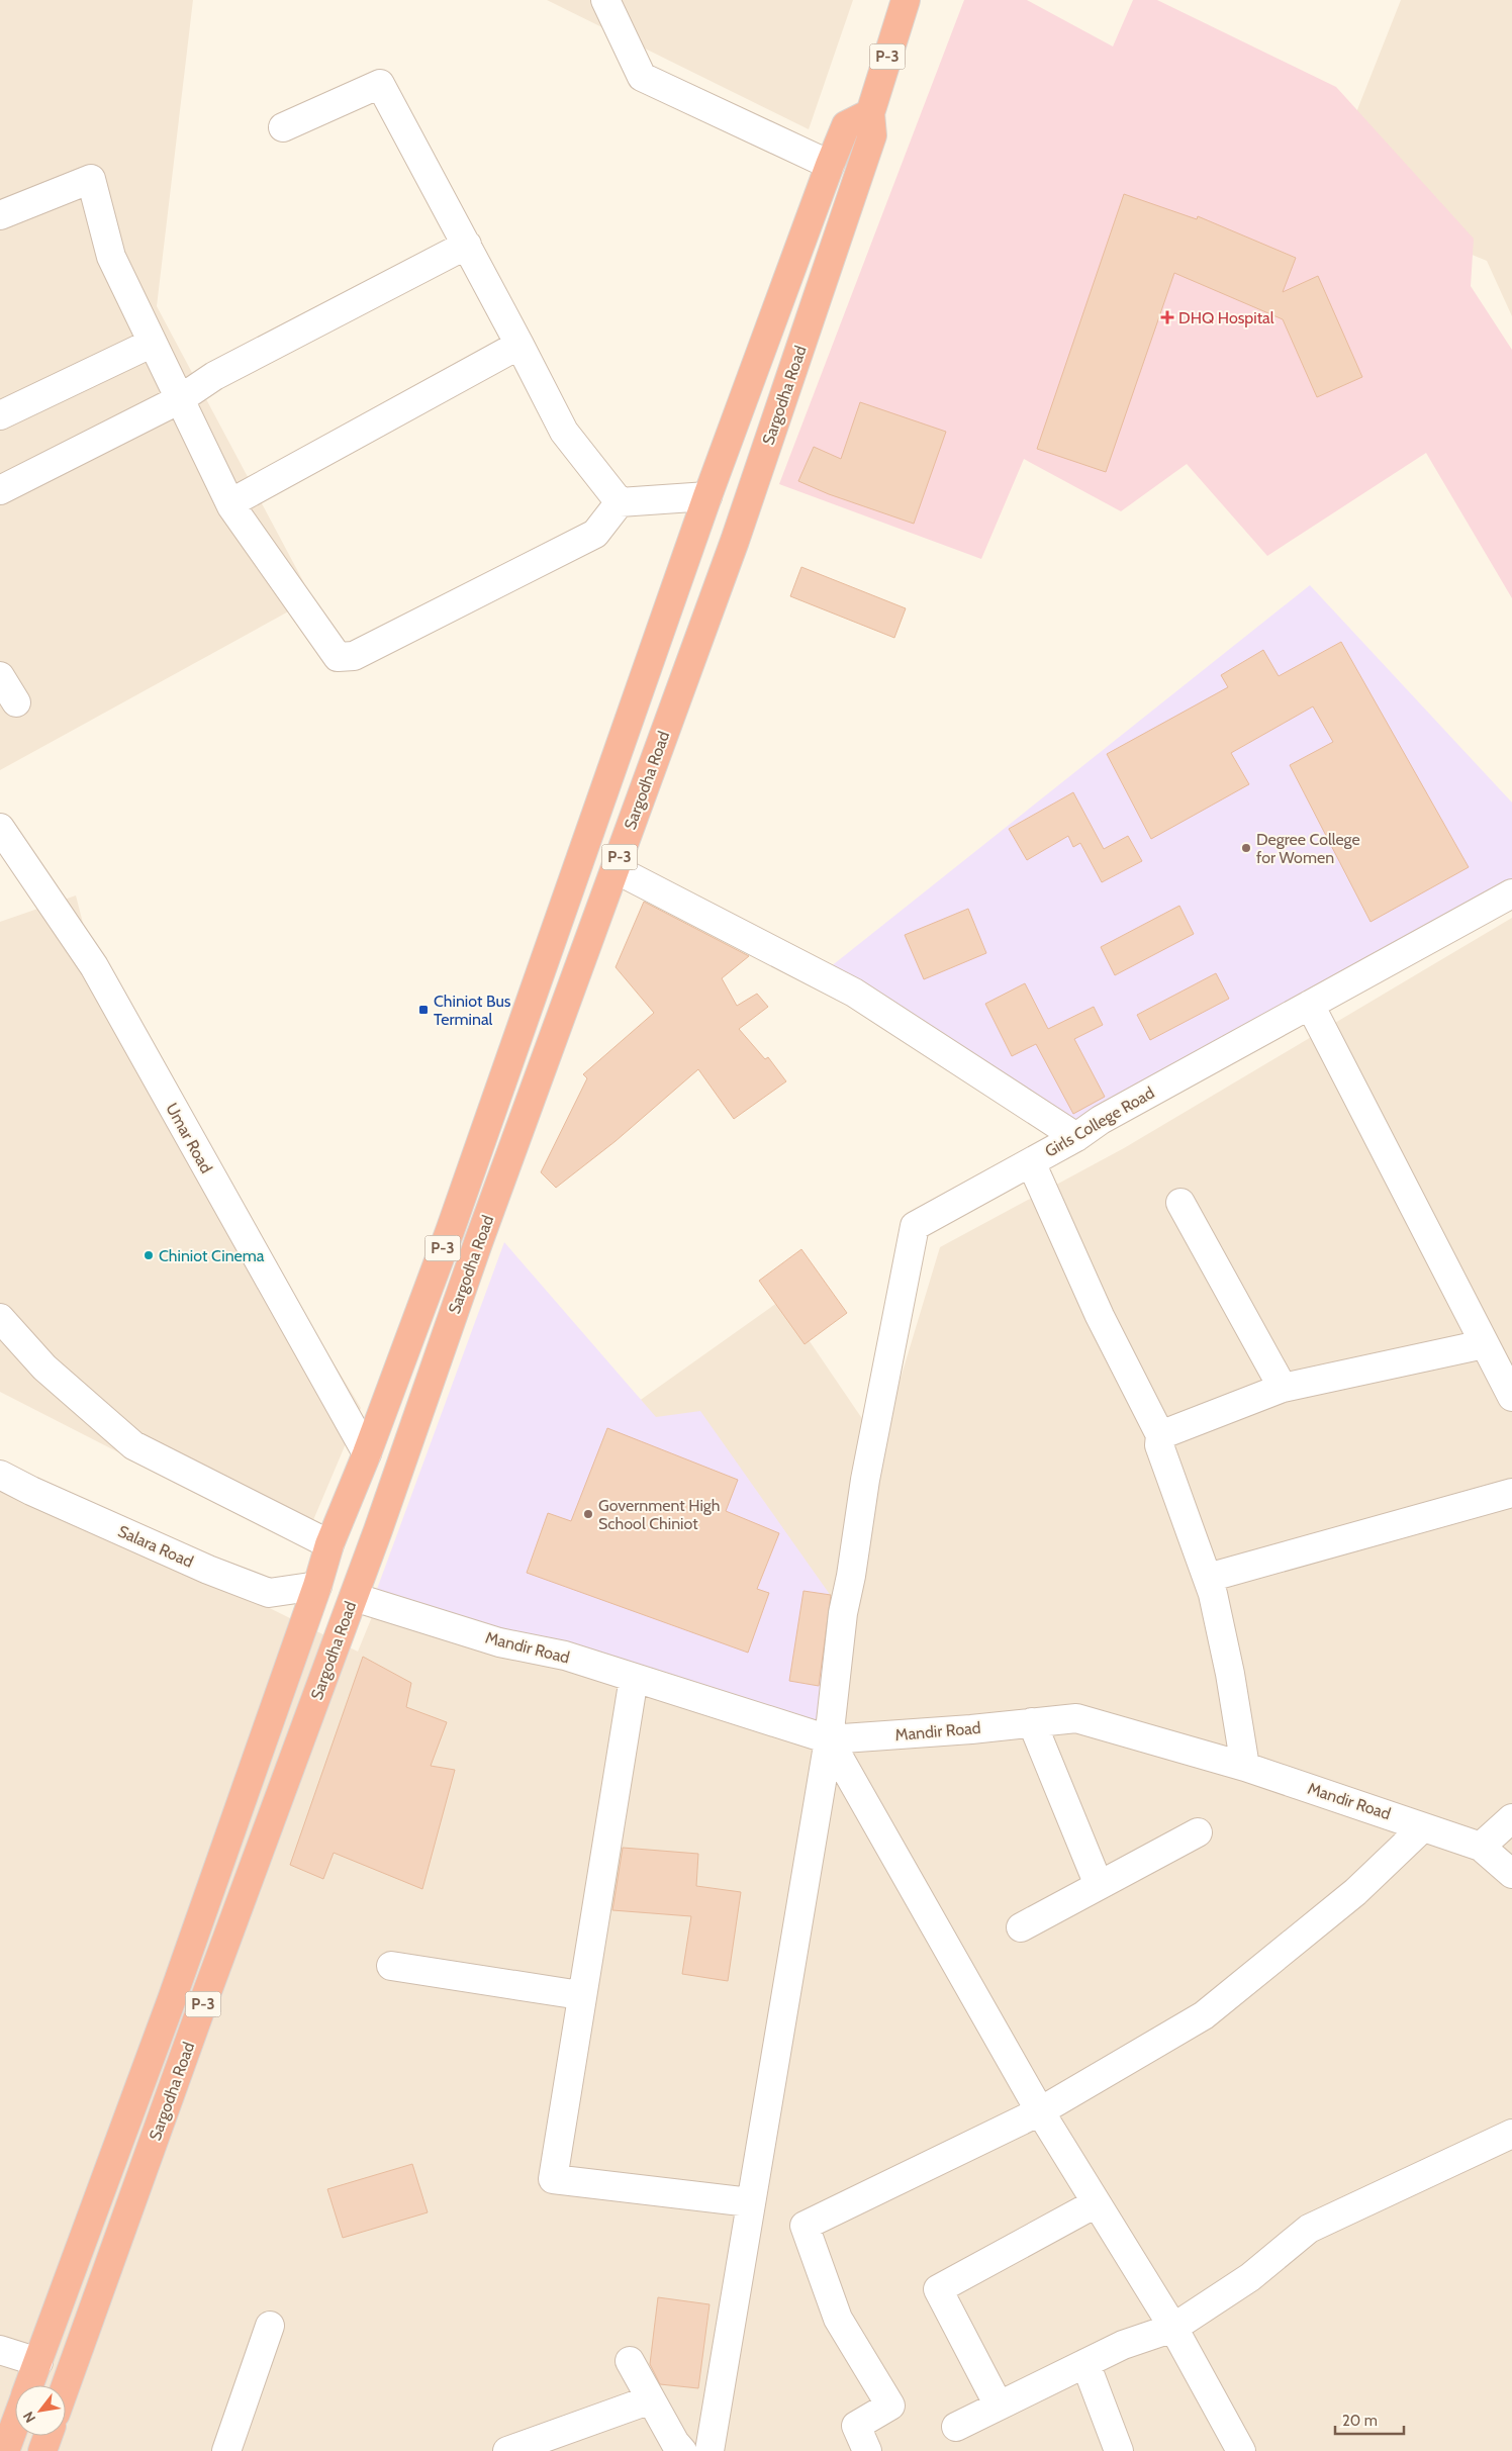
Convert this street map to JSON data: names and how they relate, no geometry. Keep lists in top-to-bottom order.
{
  "streets": {
    "highway": ["P-3", "Sargodha Road"],
    "street": [
      "Girls College Road",
      "Umar Road",
      "Salara Road",
      "Mandir Road"
    ]
  },
  "crossings": [
    ["Sargodha Road", "Umar Road"],
    ["Sargodha Road", "Salara Road"],
    ["Sargodha Road", "Mandir Road"],
    ["Girls College Road", "Mandir Road"]
  ],
  "places": {
    "health": ["DHQ Hospital"],
    "other": ["Degree College for Women", "Chiniot Cinema", "Government High School Chiniot"],
    "transit": ["Chiniot Bus Terminal"]
  },
  "scale_bar": "20 m",
  "north": "bottom left"
}
